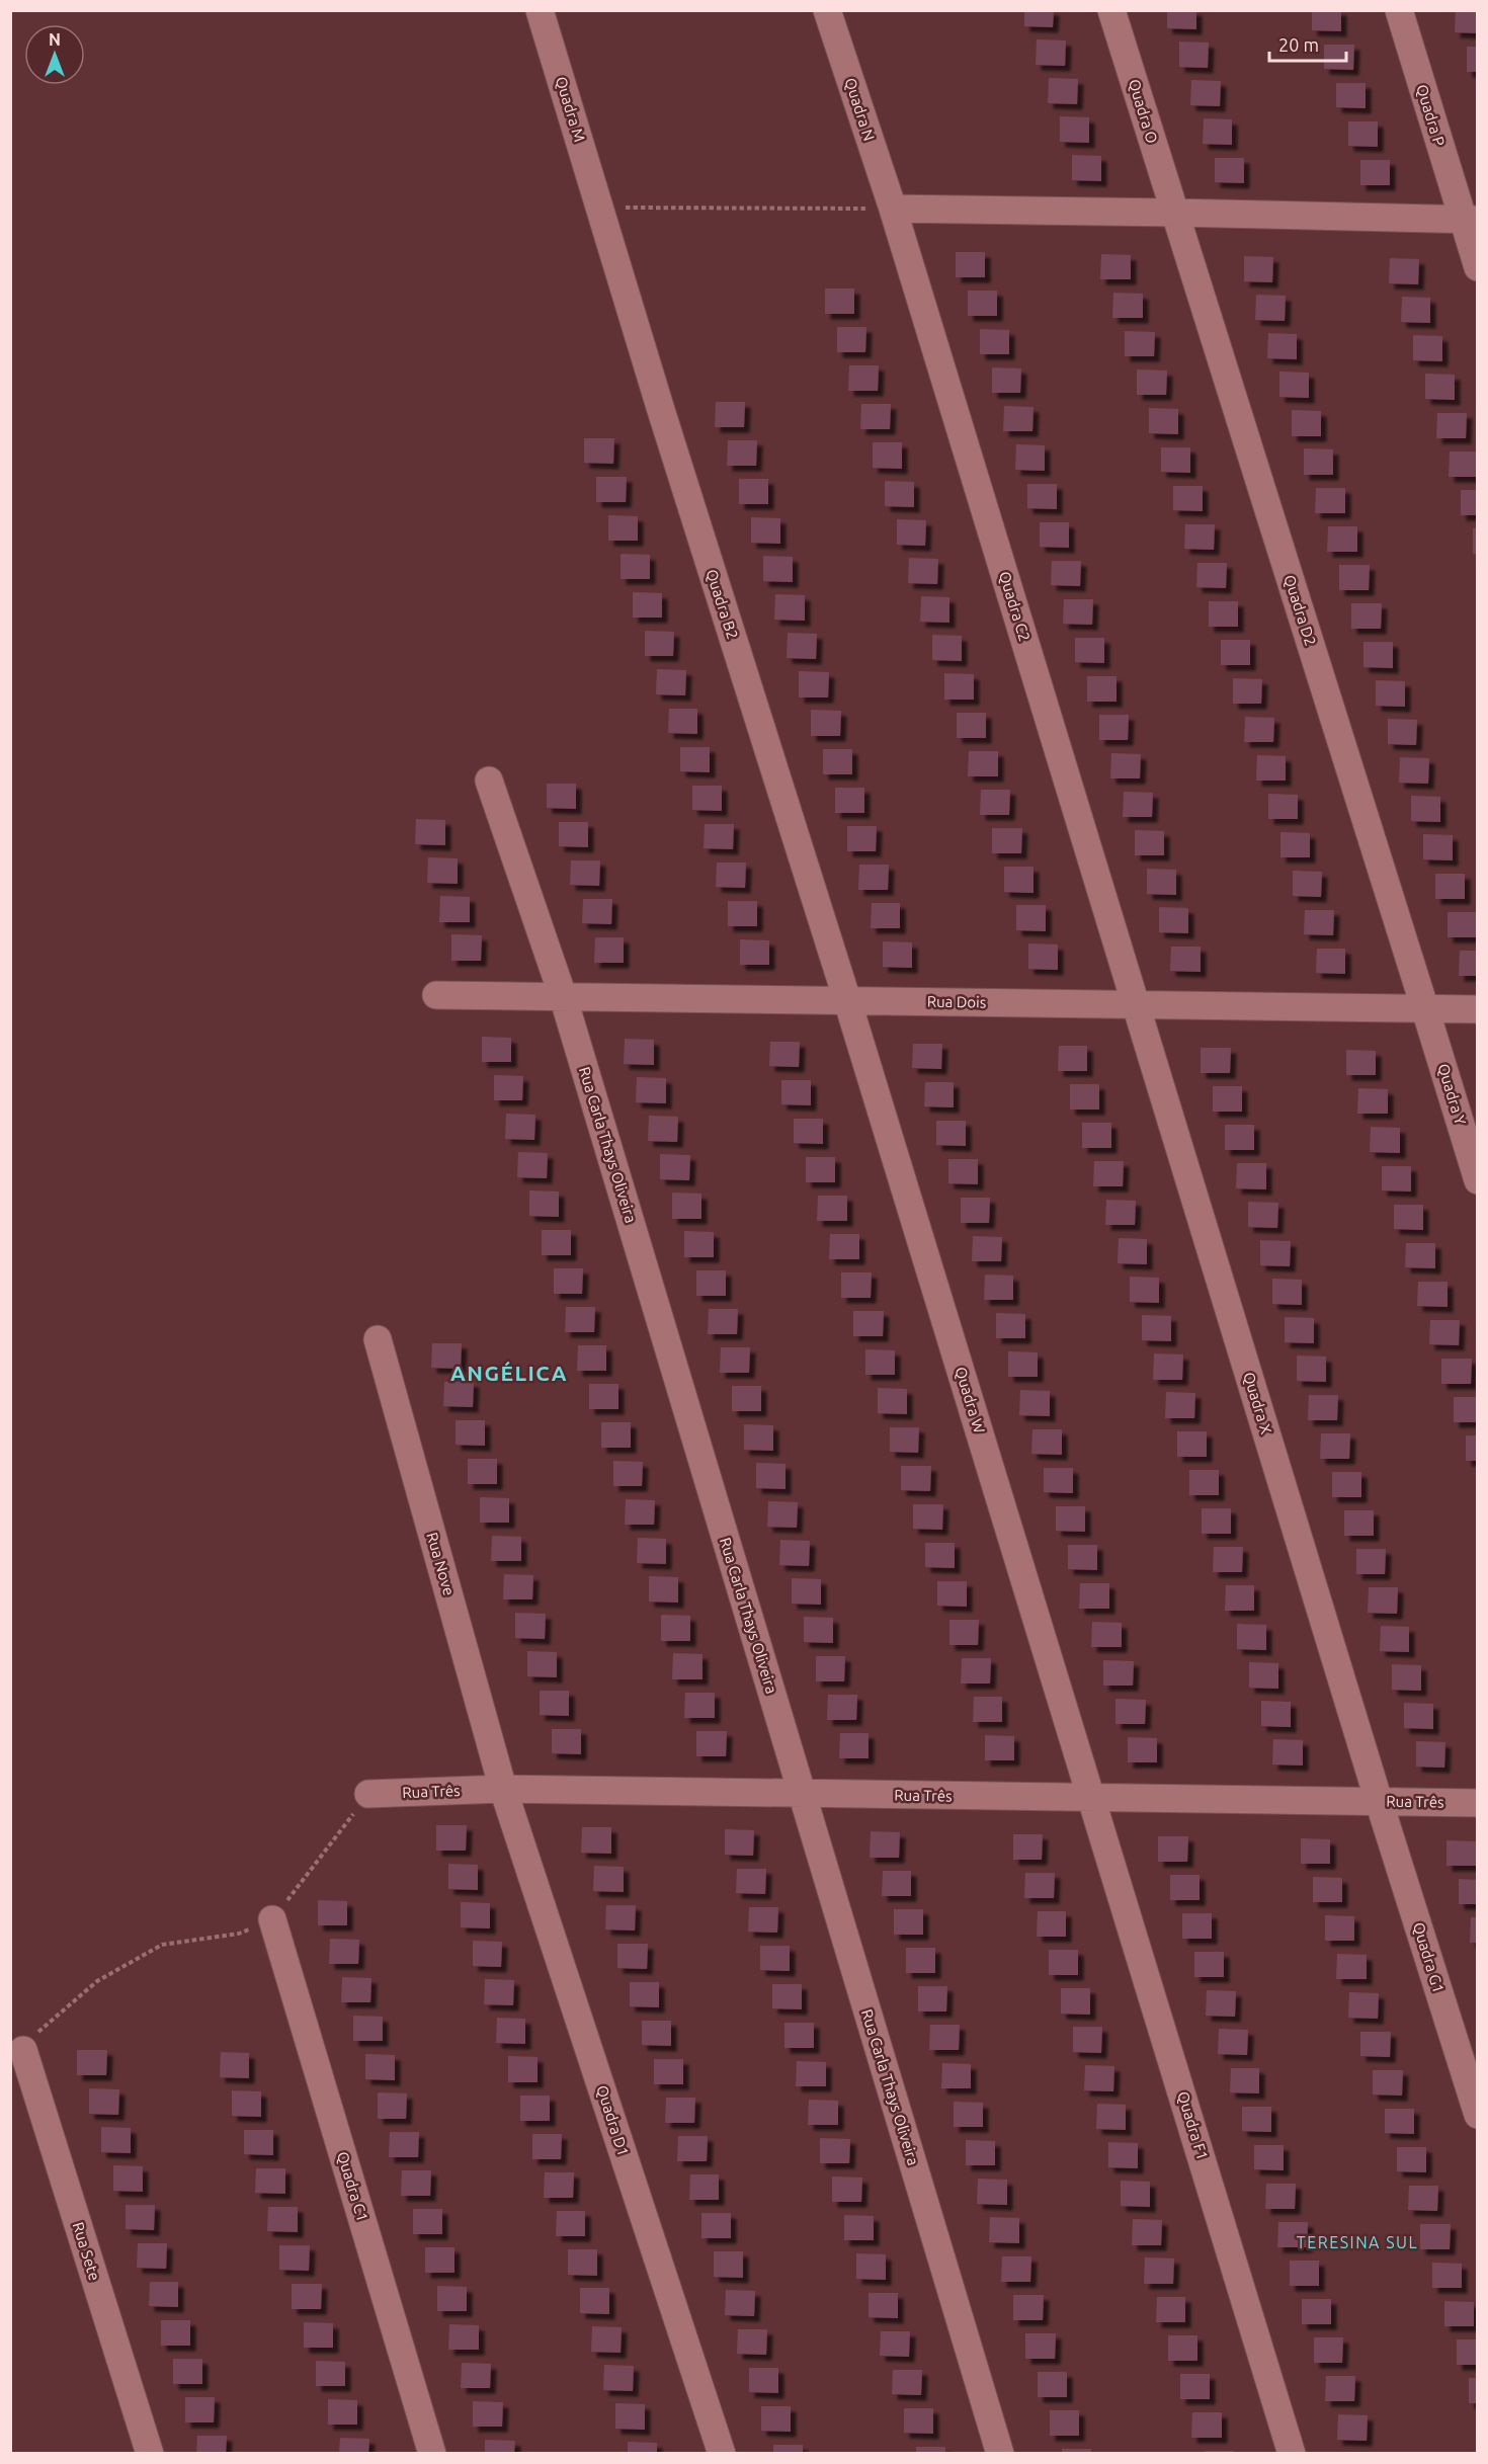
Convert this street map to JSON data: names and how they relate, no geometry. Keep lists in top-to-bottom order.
{
  "streets": {
    "street": [
      "Quadra M",
      "Quadra N",
      "Quadra O",
      "Quadra P",
      "Quadra B2",
      "Quadra C2",
      "Quadra D2",
      "Rua Dois",
      "Quadra Y",
      "Rua Carla Thays Oliveira",
      "Quadra W",
      "Quadra X",
      "Rua Nove",
      "Rua Três",
      "Quadra G1",
      "Quadra D1",
      "Quadra F1",
      "Quadra C1",
      "Rua Sete"
    ]
  },
  "crossings": [
    ["Quadra M", "Quadra B2"],
    ["Quadra N", "Quadra C2"],
    ["Quadra O", "Quadra D2"],
    ["Quadra B2", "Rua Dois"],
    ["Quadra B2", "Quadra W"],
    ["Quadra C2", "Rua Dois"],
    ["Quadra C2", "Quadra X"],
    ["Quadra D2", "Rua Dois"],
    ["Quadra D2", "Quadra Y"],
    ["Rua Dois", "Quadra Y"],
    ["Rua Dois", "Rua Carla Thays Oliveira"],
    ["Rua Dois", "Quadra W"],
    ["Rua Dois", "Quadra X"],
    ["Rua Carla Thays Oliveira", "Rua Três"],
    ["Quadra W", "Rua Três"],
    ["Quadra W", "Quadra F1"],
    ["Quadra X", "Rua Três"],
    ["Quadra X", "Quadra G1"],
    ["Rua Nove", "Rua Três"],
    ["Rua Nove", "Quadra D1"],
    ["Rua Três", "Quadra G1"],
    ["Rua Três", "Quadra D1"],
    ["Rua Três", "Quadra F1"]
  ],
  "districts": ["ANGÉLICA", "TERESINA SUL"],
  "scale_bar": "20 m",
  "north": "top"
}
